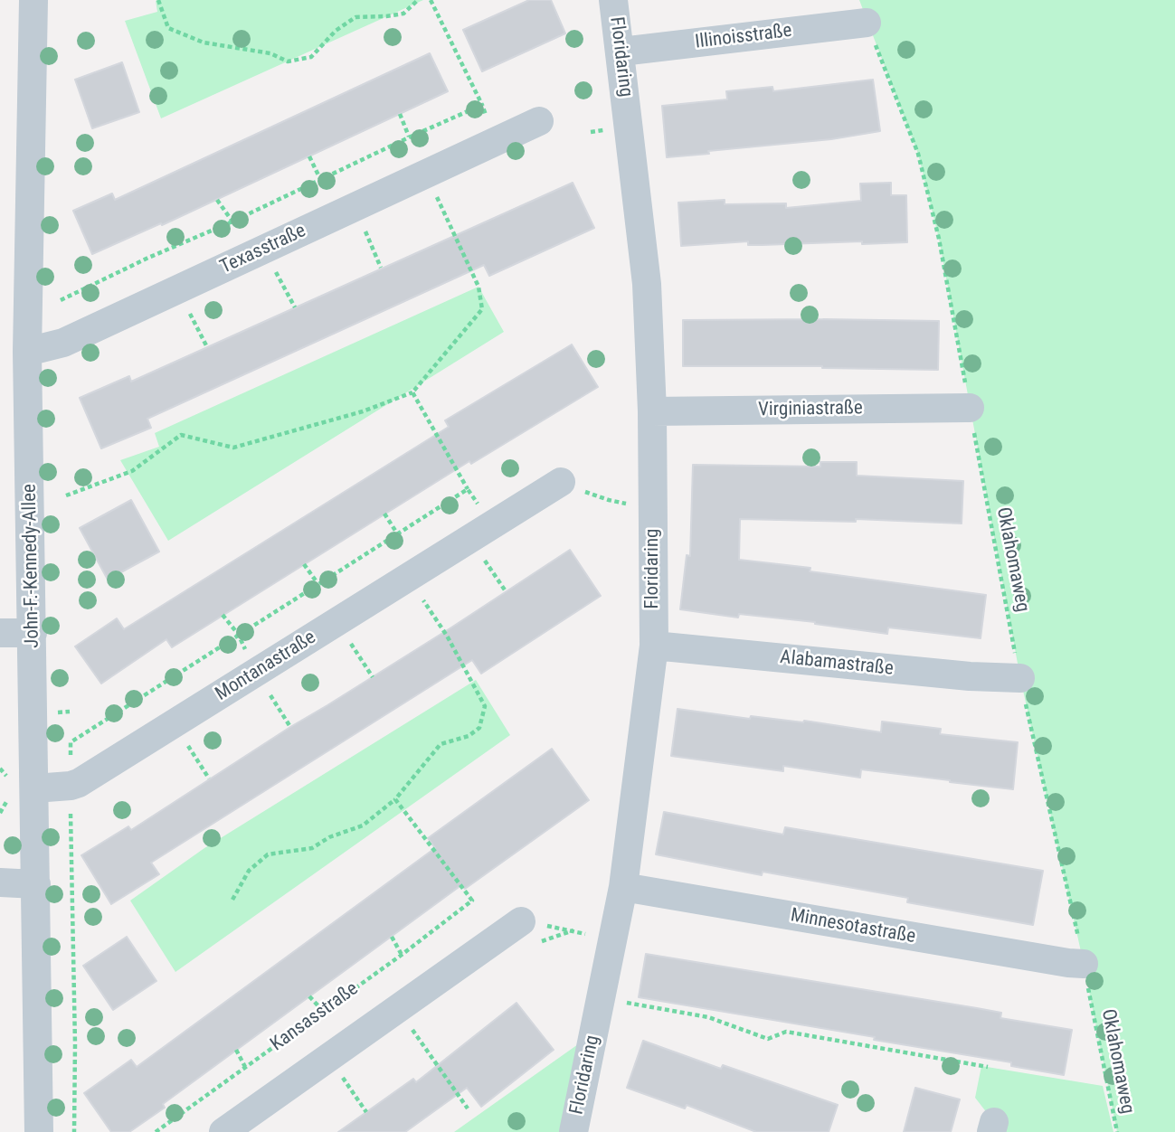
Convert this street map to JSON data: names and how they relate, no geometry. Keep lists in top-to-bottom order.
{
  "streets": {
    "street": [
      "Illinoisstraße",
      "Floridaring",
      "Texasstraße",
      "Virginiastraße",
      "John-F.-Kennedy-Allee",
      "Alabamastraße",
      "Montanastraße",
      "Minnesotastraße"
    ],
    "path": ["Oklahomaweg", "Kansasstraße"]
  },
  "crossings": [
    ["Illinoisstraße", "Floridaring"],
    ["Illinoisstraße", "Oklahomaweg"],
    ["Floridaring", "Virginiastraße"],
    ["Floridaring", "Alabamastraße"],
    ["Floridaring", "Minnesotastraße"],
    ["Texasstraße", "John-F.-Kennedy-Allee"],
    ["Virginiastraße", "Oklahomaweg"],
    ["Oklahomaweg", "Alabamastraße"],
    ["Oklahomaweg", "Minnesotastraße"],
    ["John-F.-Kennedy-Allee", "Montanastraße"]
  ]
}
